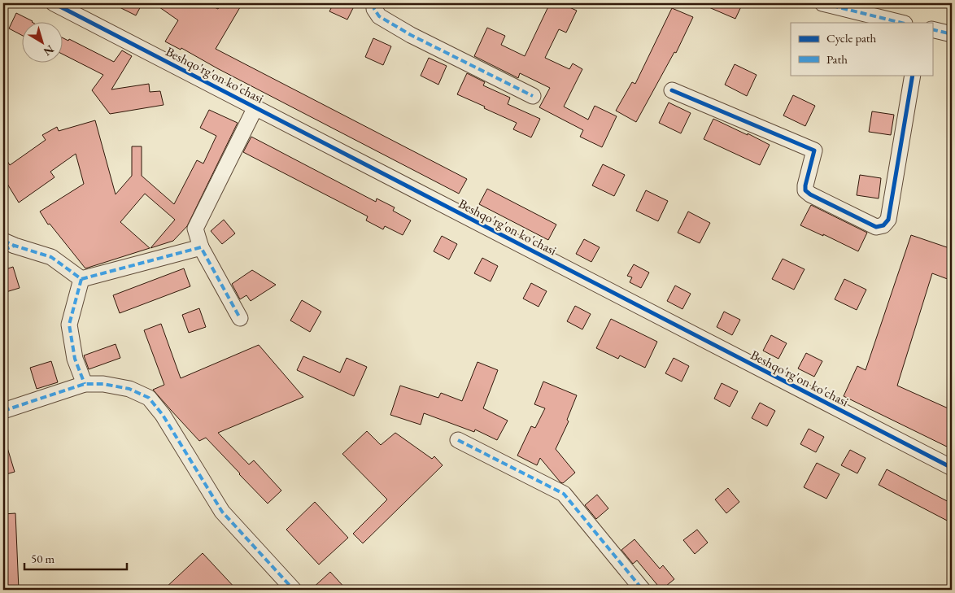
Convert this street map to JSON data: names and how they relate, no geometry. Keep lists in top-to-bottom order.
{
  "streets": {
    "street": ["Beshqo'rg'on ko'chasi"]
  },
  "legend": ["Cycle path", "Path"],
  "scale_bar": "50 m",
  "north": "bottom right"
}
